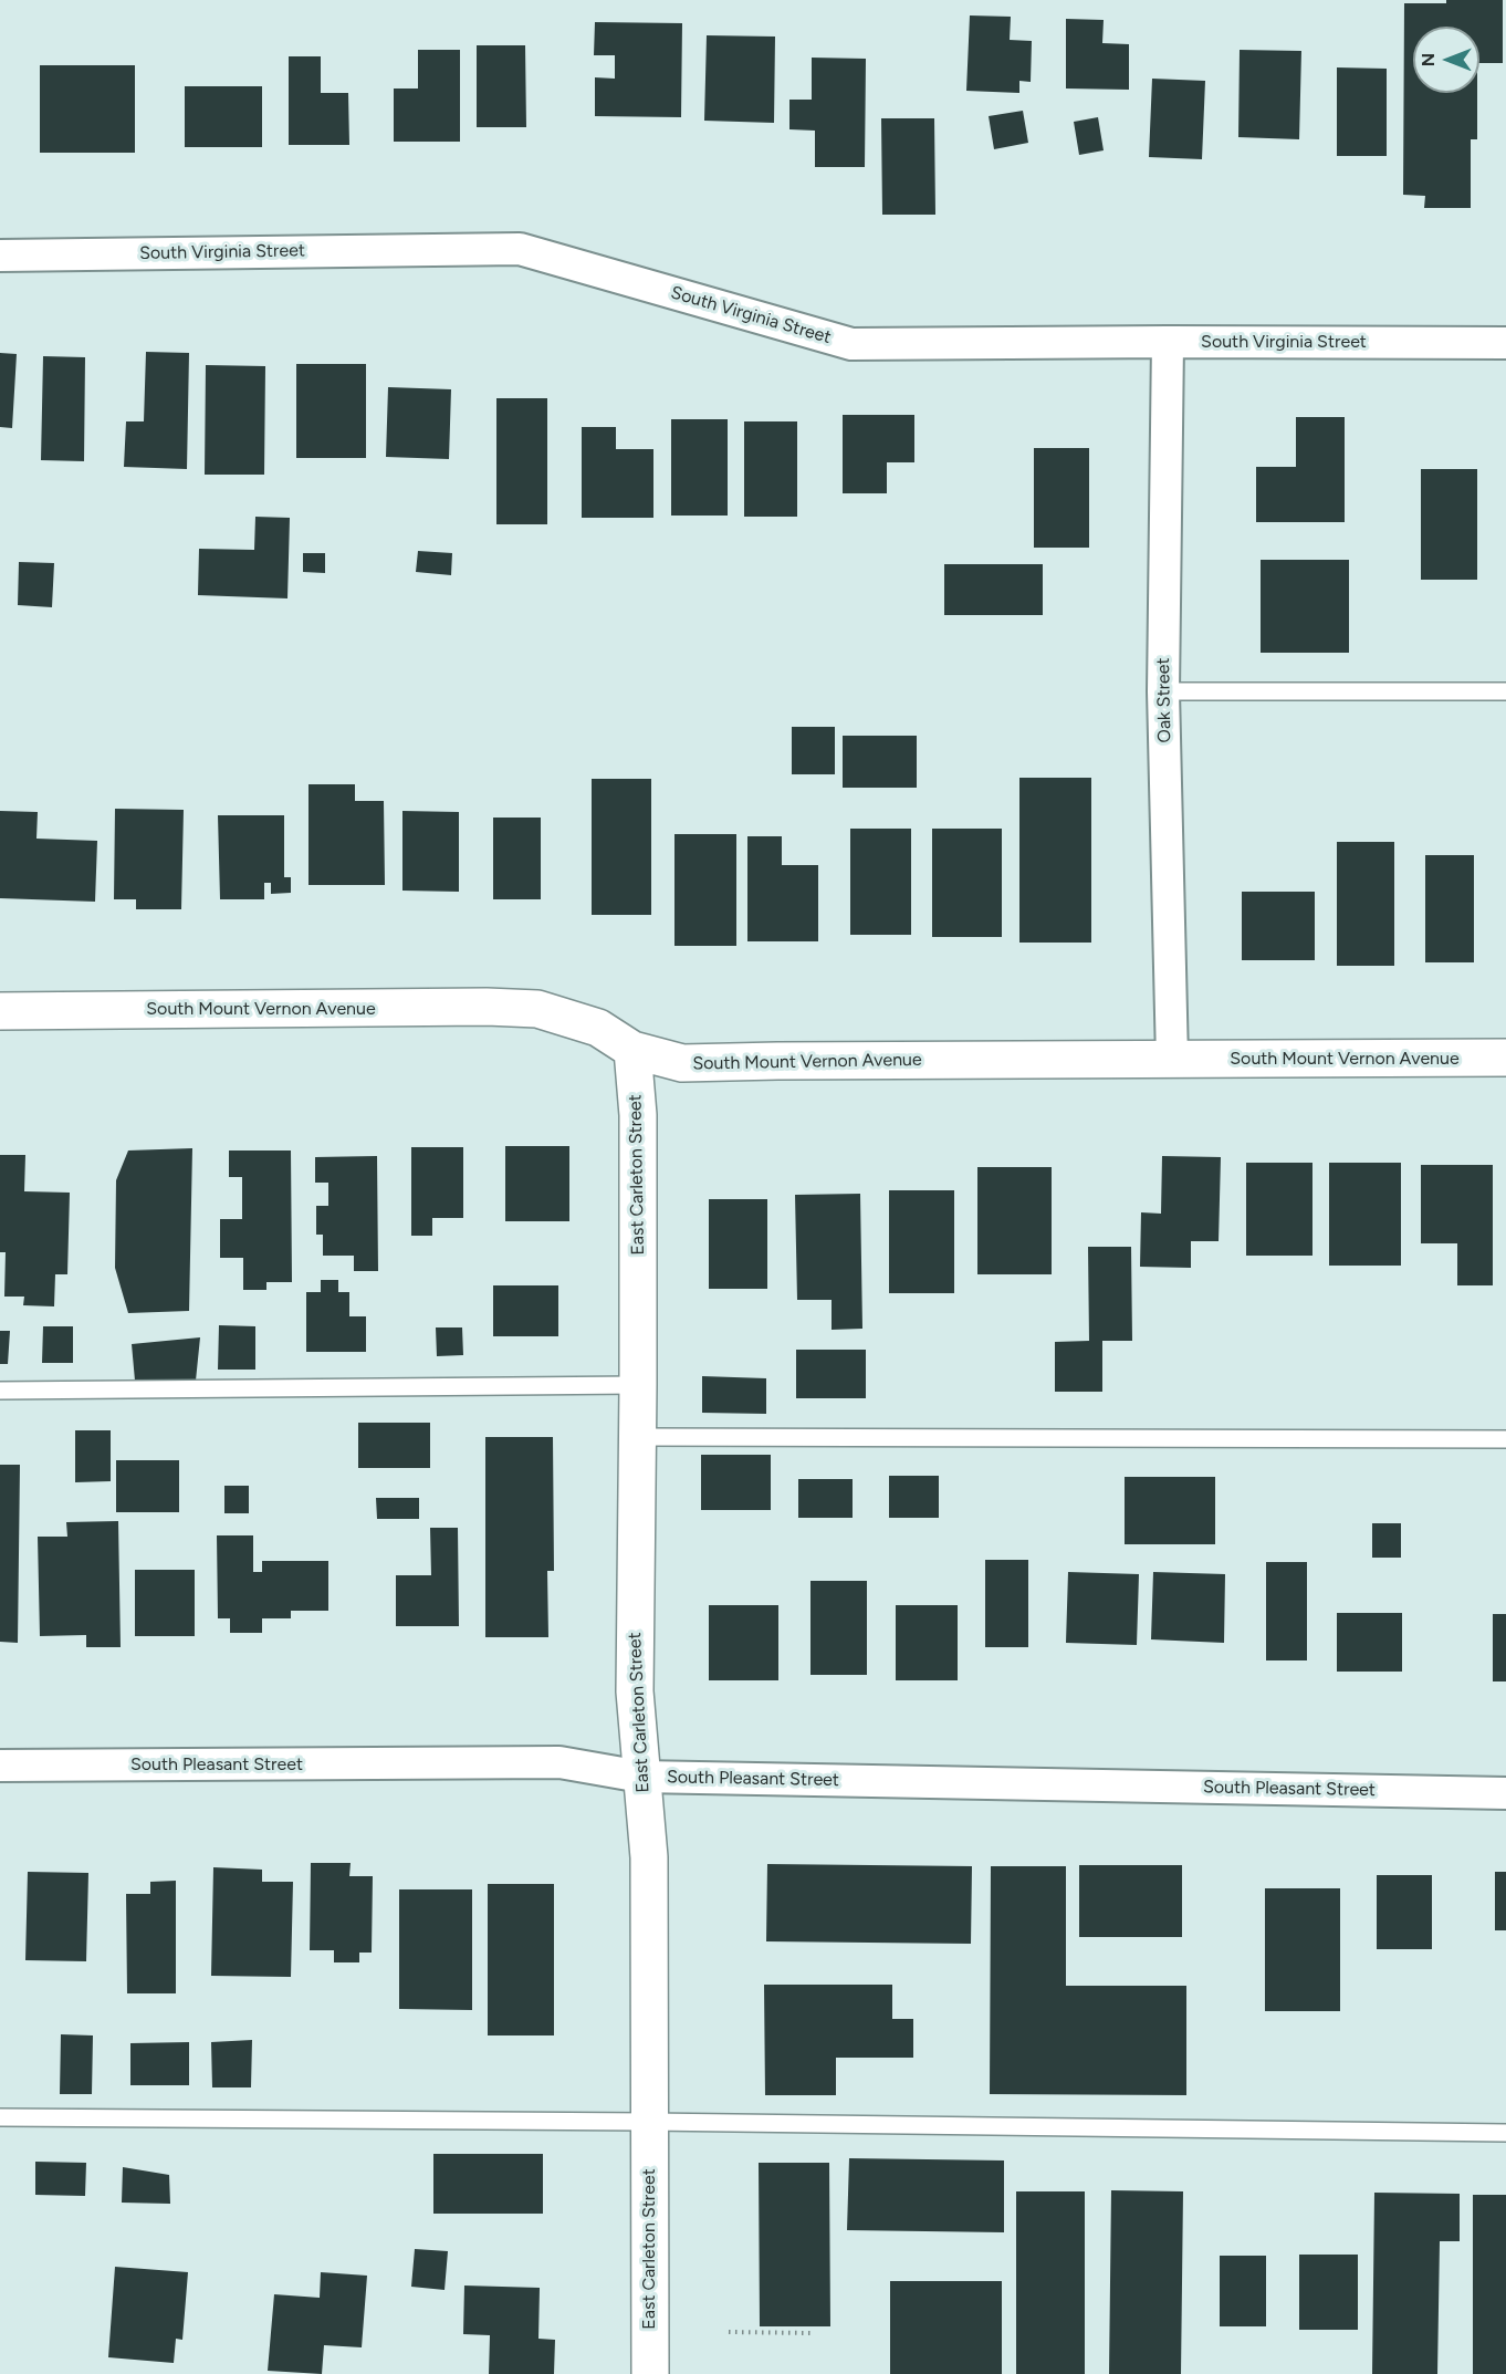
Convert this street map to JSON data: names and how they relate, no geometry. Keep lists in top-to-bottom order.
{
  "streets": {
    "street": [
      "South Virginia Street",
      "Oak Street",
      "South Mount Vernon Avenue",
      "East Carleton Street",
      "South Pleasant Street"
    ]
  },
  "crossings": [
    ["South Virginia Street", "Oak Street"],
    ["Oak Street", "South Mount Vernon Avenue"],
    ["South Mount Vernon Avenue", "East Carleton Street"],
    ["East Carleton Street", "South Pleasant Street"]
  ],
  "north": "left"
}
